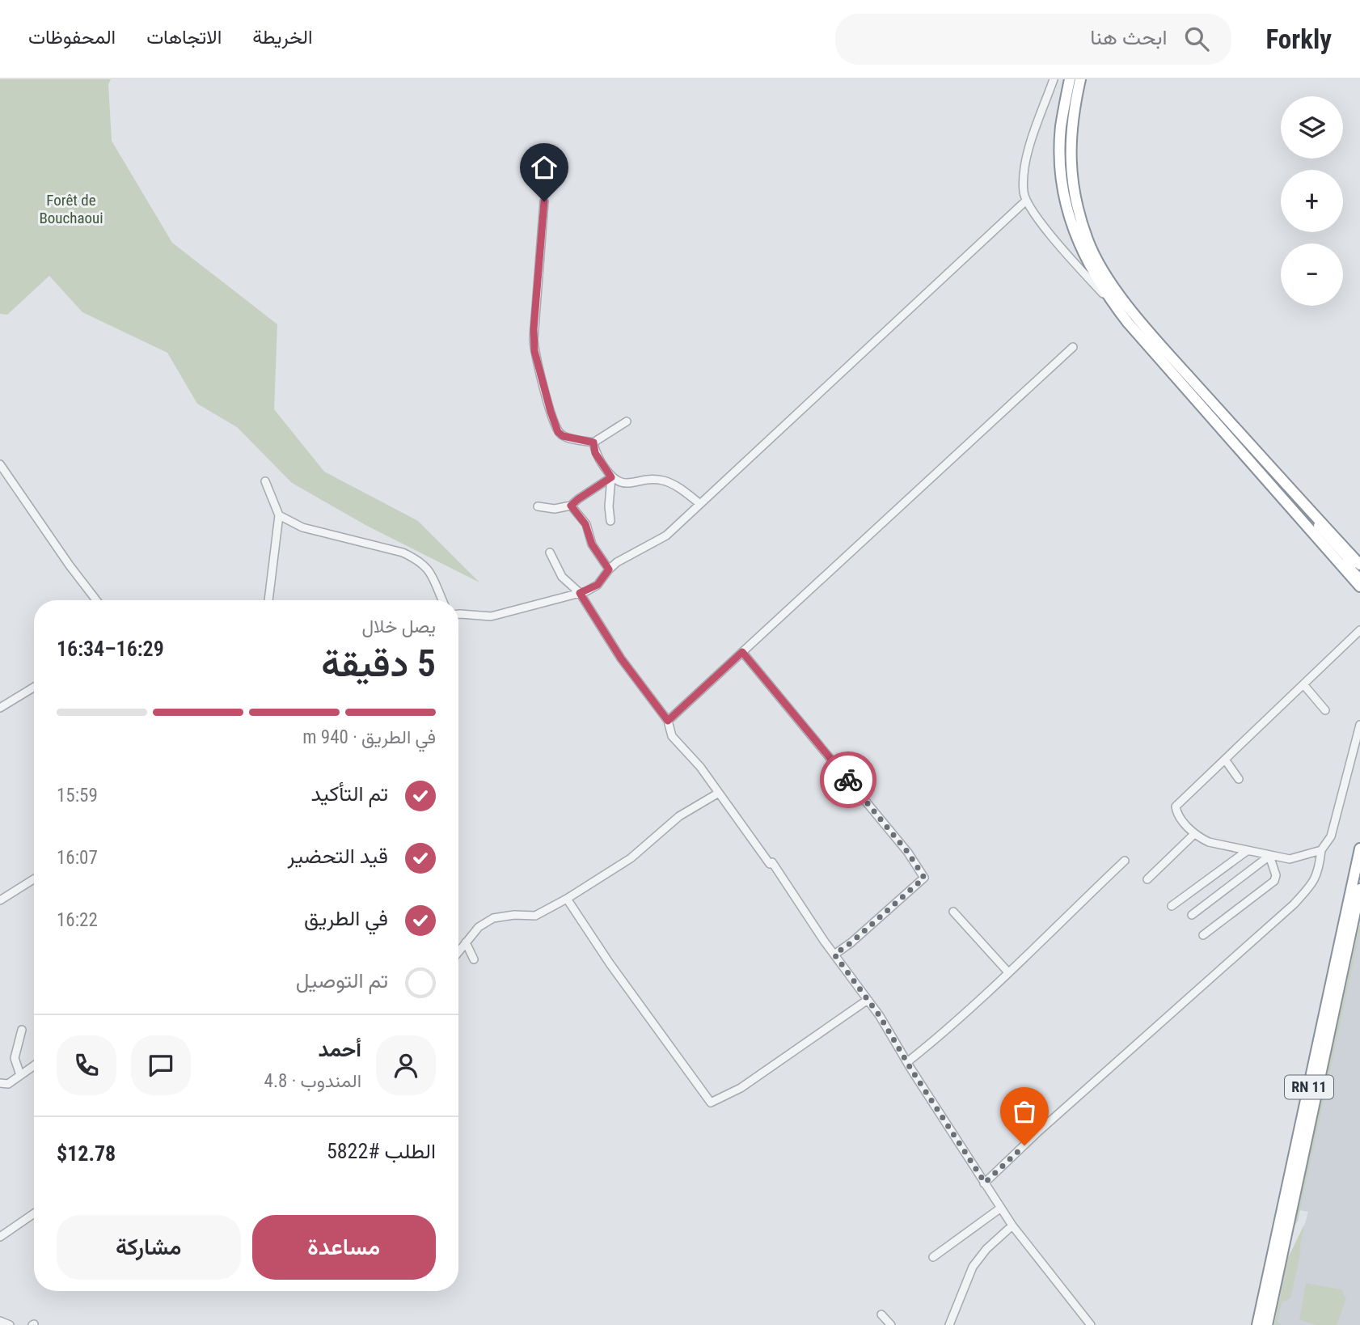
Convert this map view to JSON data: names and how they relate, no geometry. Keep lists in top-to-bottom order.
{
  "streets": {
    "highway": ["RN 11"]
  },
  "parks": ["Forêt de Bouchaoui"],
  "page": {
    "header": "Forkly",
    "search": "ابحث هنا",
    "nav": ["الخريطة", "الاتجاهات", "المحفوظات"],
    "map_buttons": ["+", "−"],
    "heading": ["5 دقيقة", "يصل خلال", "16:29–16:34"],
    "panel": [
      "أحمد",
      "المندوب · 4.8",
      "الطلب #5822",
      "$12.78"
    ],
    "bar": "في الطريق · 940 m",
    "list": [
      ["تم التأكيد", "15:59"],
      ["قيد التحضير", "16:07"],
      ["في الطريق", "16:22"],
      "تم التوصيل"
    ],
    "buttons": ["مساعدة", "مشاركة"]
  }
}
